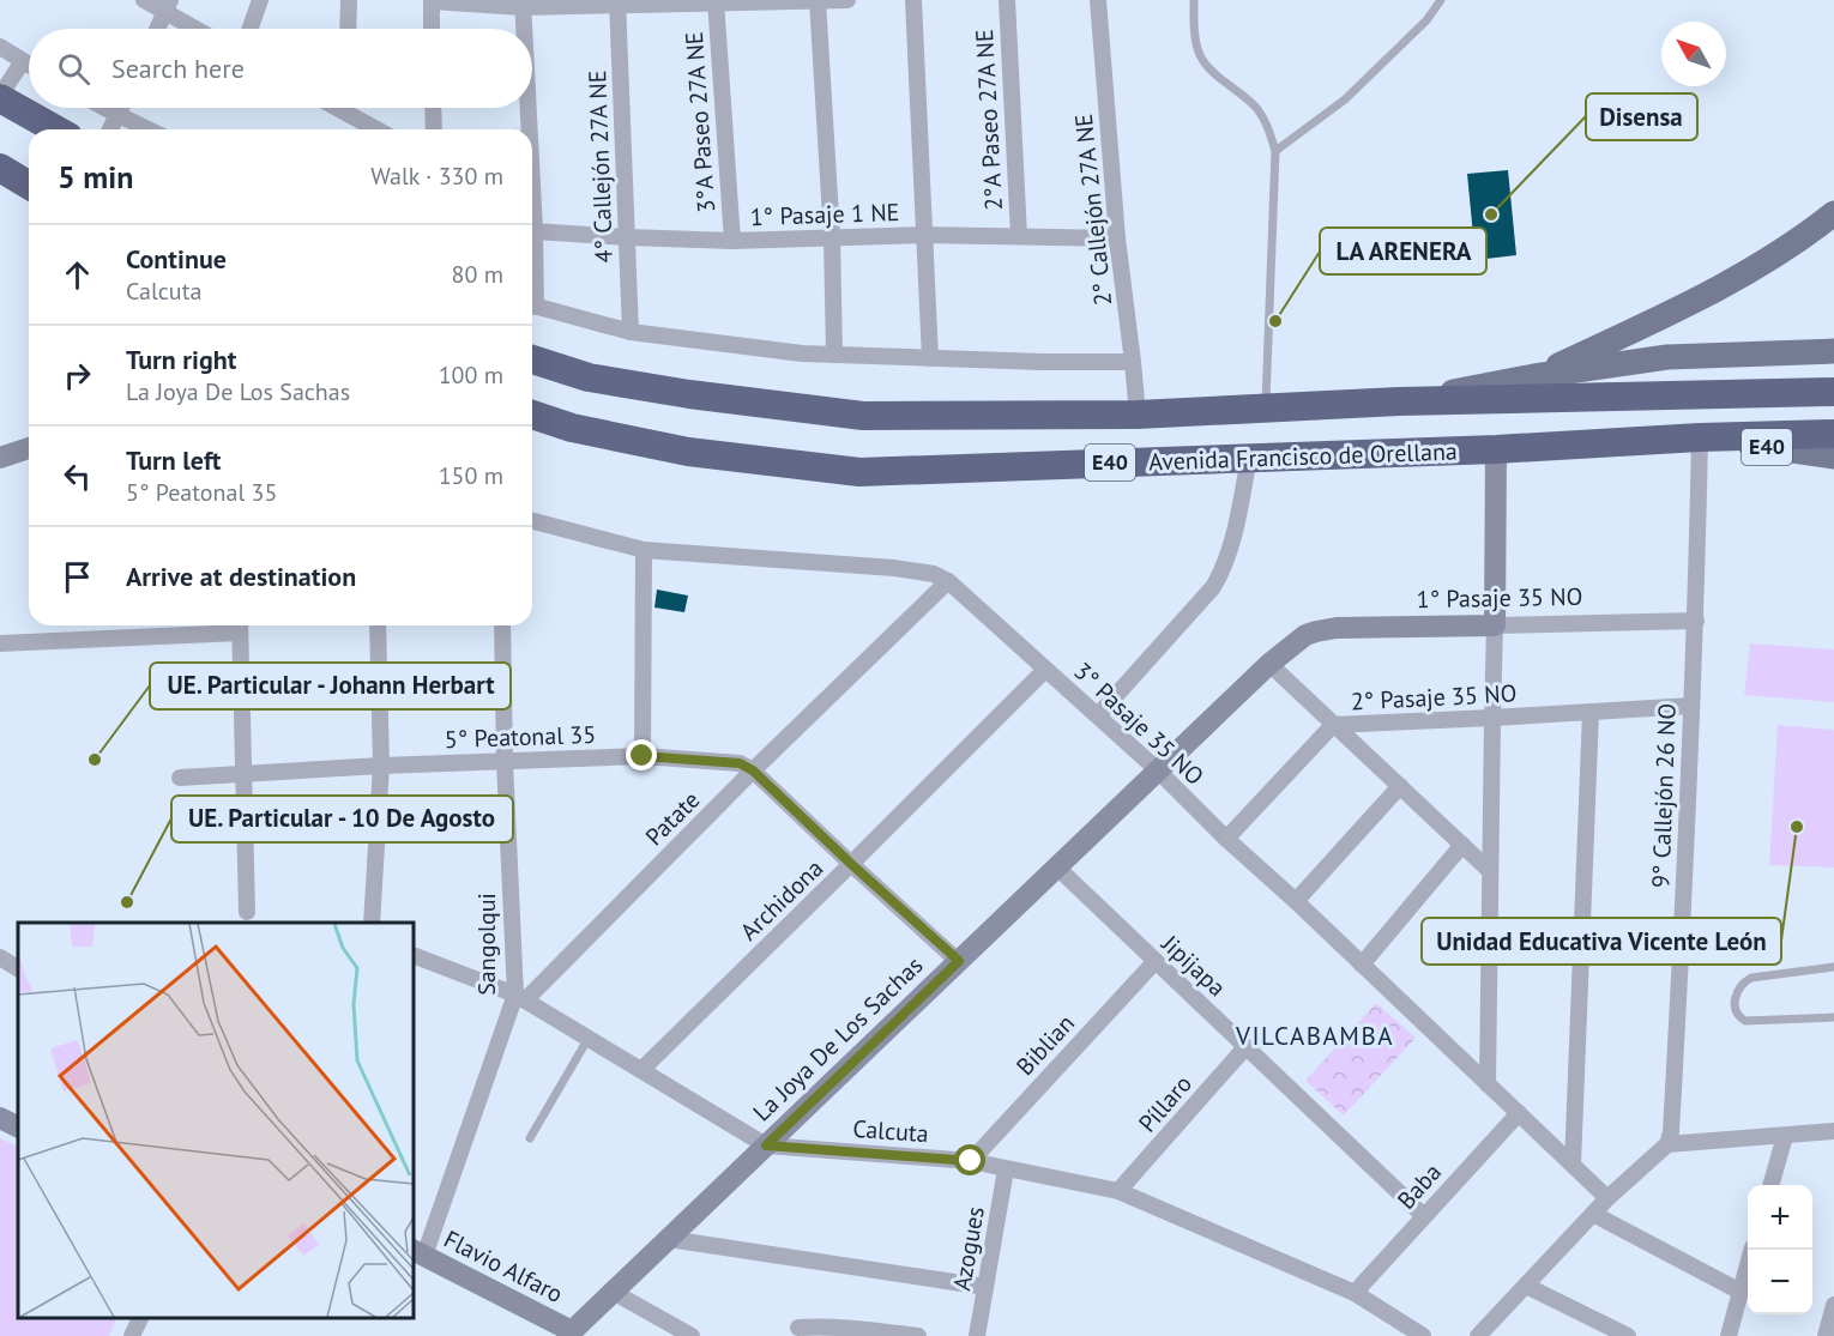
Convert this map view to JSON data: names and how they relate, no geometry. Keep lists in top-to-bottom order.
{
  "streets": {
    "highway": ["E40", "Avenida Francisco de Orellana"],
    "street": [
      "2°A Paseo 27A NE",
      "3°A Paseo 27A NE",
      "4° Callejón 27A NE",
      "2° Callejón 27A NE",
      "1° Pasaje 1 NE",
      "1° Pasaje 35 NO",
      "2° Pasaje 35 NO",
      "3° Pasaje 35 NO",
      "5° Peatonal 35",
      "9° Callejón 26 NO",
      "Patate",
      "Archidona",
      "Sangolqui",
      "Jipijapa",
      "La Joya De Los Sachas",
      "Biblian",
      "Píllaro",
      "Calcuta",
      "Baba",
      "Azogues",
      "Flavio Alfaro"
    ]
  },
  "crossings": [
    ["2°A Paseo 27A NE", "1° Pasaje 1 NE"],
    ["3°A Paseo 27A NE", "1° Pasaje 1 NE"],
    ["4° Callejón 27A NE", "1° Pasaje 1 NE"],
    ["2° Callejón 27A NE", "1° Pasaje 1 NE"],
    ["2° Callejón 27A NE", "Avenida Francisco de Orellana"],
    ["Avenida Francisco de Orellana", "9° Callejón 26 NO"],
    ["1° Pasaje 35 NO", "9° Callejón 26 NO"],
    ["1° Pasaje 35 NO", "La Joya De Los Sachas"],
    ["2° Pasaje 35 NO", "3° Pasaje 35 NO"],
    ["2° Pasaje 35 NO", "9° Callejón 26 NO"],
    ["3° Pasaje 35 NO", "Patate"],
    ["3° Pasaje 35 NO", "Archidona"],
    ["3° Pasaje 35 NO", "La Joya De Los Sachas"],
    ["3° Pasaje 35 NO", "Baba"],
    ["5° Peatonal 35", "Patate"],
    ["5° Peatonal 35", "Archidona"],
    ["5° Peatonal 35", "Sangolqui"],
    ["5° Peatonal 35", "La Joya De Los Sachas"],
    ["Patate", "Sangolqui"],
    ["Patate", "Calcuta"],
    ["Archidona", "Calcuta"],
    ["Sangolqui", "Calcuta"],
    ["Sangolqui", "Flavio Alfaro"],
    ["Jipijapa", "La Joya De Los Sachas"],
    ["Jipijapa", "Biblian"],
    ["Jipijapa", "Píllaro"],
    ["Jipijapa", "Baba"],
    ["La Joya De Los Sachas", "Calcuta"],
    ["La Joya De Los Sachas", "Flavio Alfaro"],
    ["Biblian", "Calcuta"],
    ["Píllaro", "Calcuta"],
    ["Calcuta", "Baba"],
    ["Calcuta", "Azogues"]
  ],
  "districts": ["VILCABAMBA"],
  "places": [
    "Disensa",
    "LA ARENERA",
    "UE. Particular - Johann Herbart",
    "Unidad Educativa Vicente León",
    "UE. Particular - 10 De Agosto"
  ],
  "north": "top left",
  "page": {
    "search": "Search here",
    "heading": ["5 min", "Walk · 330 m"],
    "list": [
      ["Continue", "Calcuta", "80 m"],
      ["Turn right", "La Joya De Los Sachas", "100 m"],
      ["Turn left", "5° Peatonal 35", "150 m"],
      "Arrive at destination"
    ],
    "map_buttons": ["+", "−"]
  }
}
